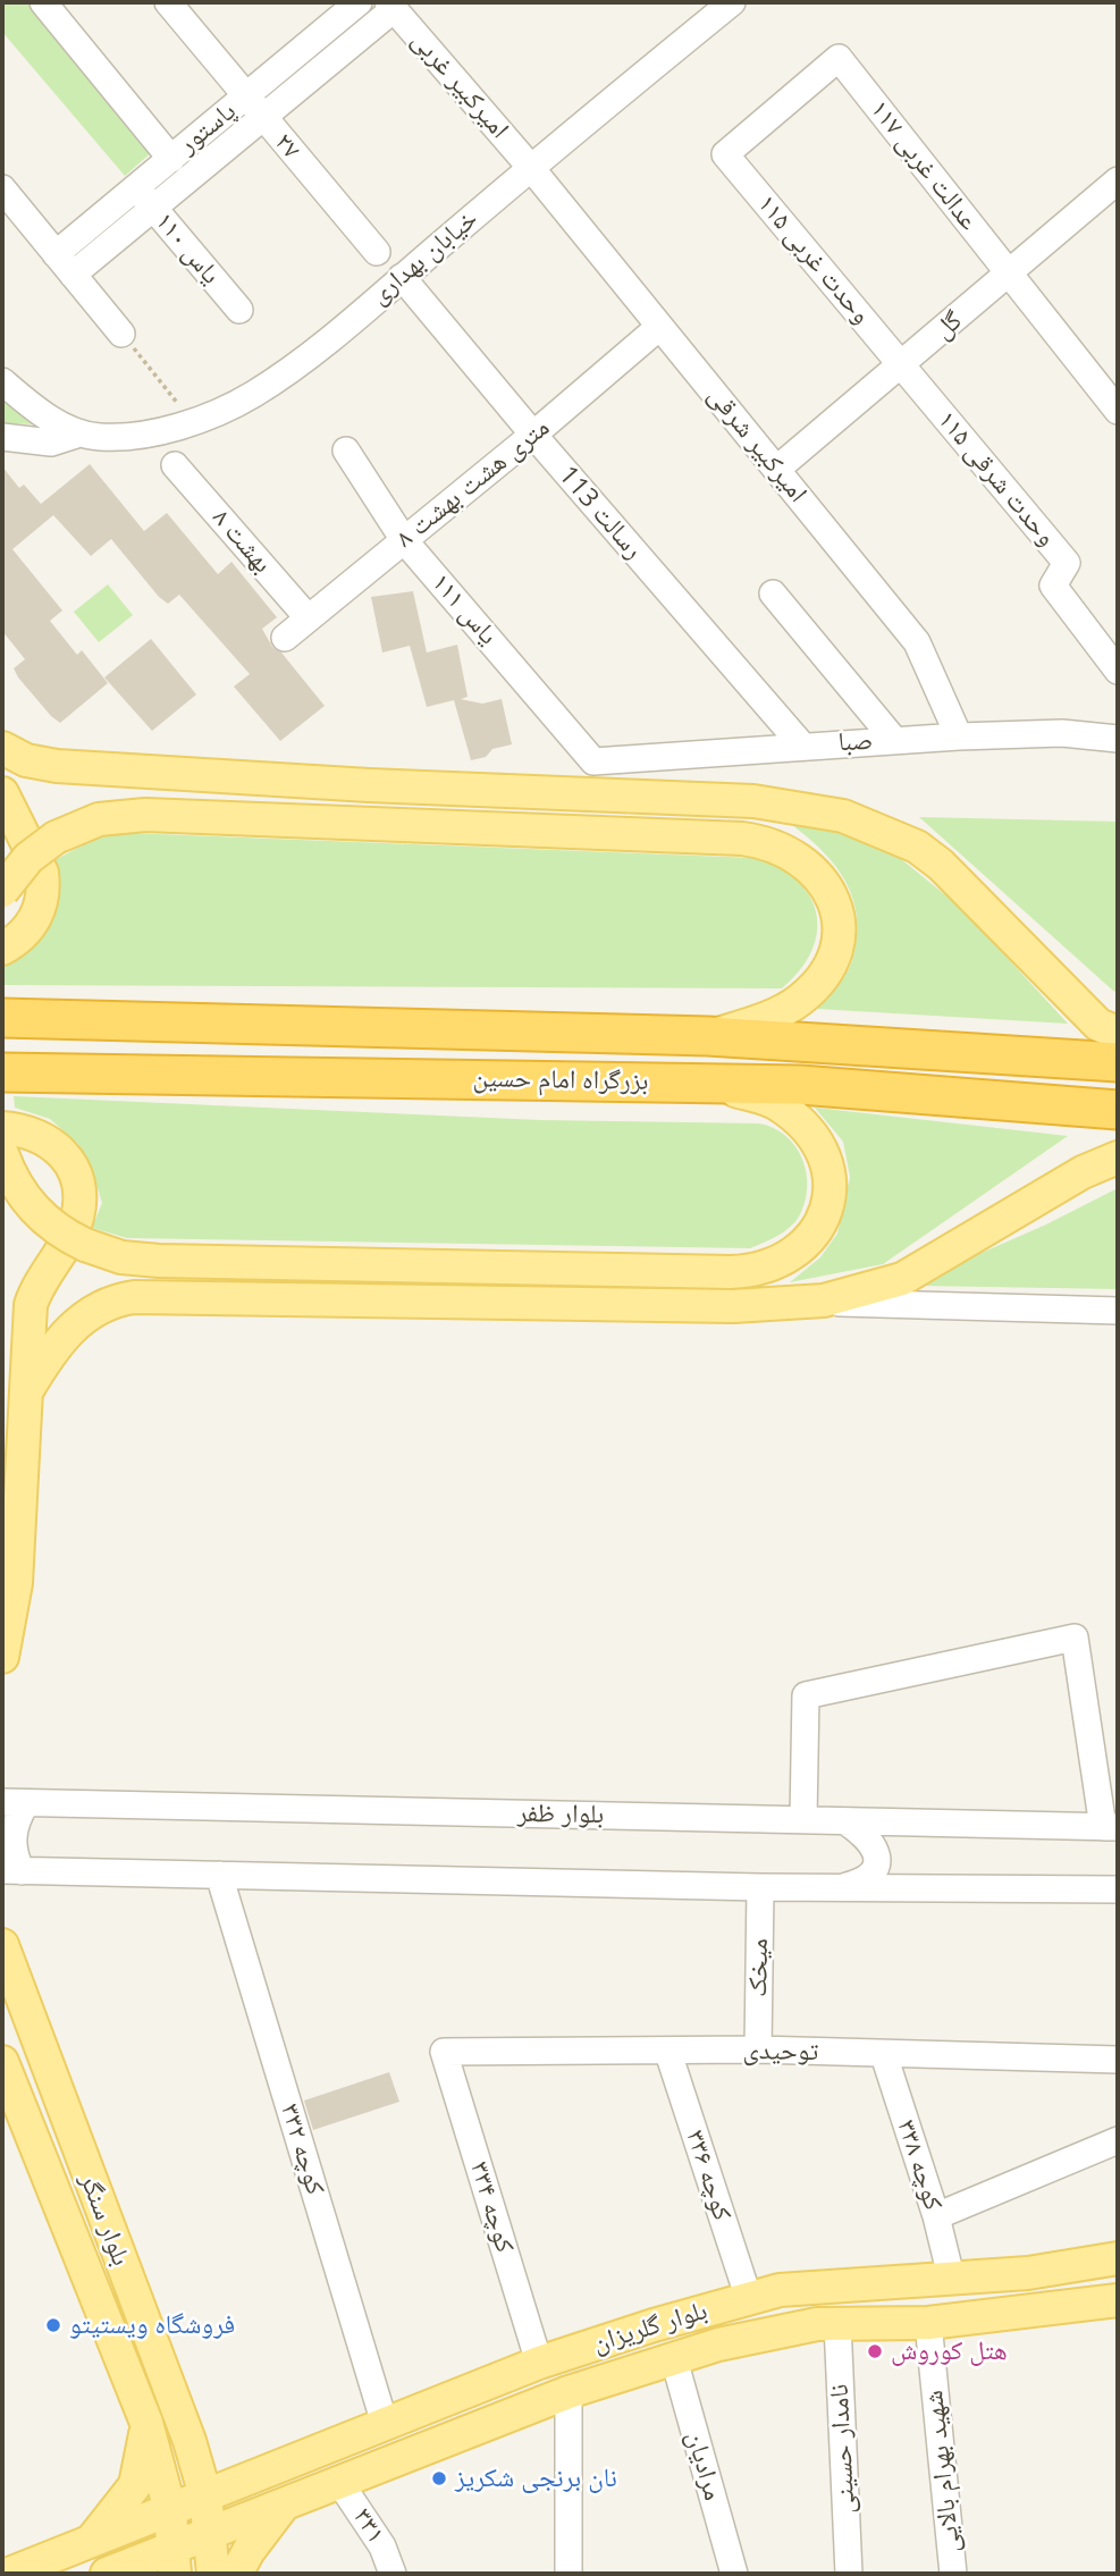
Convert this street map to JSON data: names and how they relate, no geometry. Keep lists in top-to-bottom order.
{
  "streets": {
    "highway": ["بزرگراه امام حسین"],
    "main road": ["بلوار سنگر", "بلوار گلریزان"],
    "street": [
      "امیرکبیر غربی",
      "پاستور",
      "۲۷",
      "۱۱۷ عدالت غربی",
      "یاس ۱۱۰",
      "خیابان بهداری",
      "۱۱۵ وحدت غربی",
      "گل",
      "امیرکبیر شرقی",
      "۱۱۵ وحدت شرقی",
      "۸ متری هشت بهشت",
      "رسالت 113",
      "۸ بهشت",
      "یاس ۱۱۱",
      "صبا",
      "بلوار ظفر",
      "میخک",
      "توحیدی",
      "کوچه ۳۳۲",
      "کوچه ۳۳۸",
      "کوچه ۳۳۶",
      "کوچه ۳۳۴",
      "نامدار حسینی",
      "مرادیان",
      "شهید بهرام بالایی",
      "۳۳۱"
    ]
  },
  "crossings": [
    ["امیرکبیر غربی", "خیابان بهداری"],
    ["امیرکبیر غربی", "امیرکبیر شرقی"],
    ["پاستور", "۲۷"],
    ["پاستور", "یاس ۱۱۰"],
    ["۱۱۷ عدالت غربی", "۱۱۵ وحدت غربی"],
    ["۱۱۷ عدالت غربی", "گل"],
    ["خیابان بهداری", "امیرکبیر شرقی"],
    ["خیابان بهداری", "رسالت 113"],
    ["۱۱۵ وحدت غربی", "گل"],
    ["۱۱۵ وحدت غربی", "۱۱۵ وحدت شرقی"],
    ["گل", "امیرکبیر شرقی"],
    ["گل", "۱۱۵ وحدت شرقی"],
    ["امیرکبیر شرقی", "۸ متری هشت بهشت"],
    ["امیرکبیر شرقی", "صبا"],
    ["۸ متری هشت بهشت", "رسالت 113"],
    ["۸ متری هشت بهشت", "۸ بهشت"],
    ["۸ متری هشت بهشت", "یاس ۱۱۱"],
    ["رسالت 113", "صبا"],
    ["یاس ۱۱۱", "صبا"],
    ["میخک", "توحیدی"],
    ["توحیدی", "کوچه ۳۳۸"],
    ["توحیدی", "کوچه ۳۳۶"],
    ["توحیدی", "کوچه ۳۳۴"],
    ["کوچه ۳۳۲", "بلوار گلریزان"],
    ["کوچه ۳۳۸", "بلوار گلریزان"],
    ["کوچه ۳۳۶", "بلوار گلریزان"],
    ["کوچه ۳۳۴", "بلوار گلریزان"],
    ["بلوار سنگر", "بلوار گلریزان"],
    ["بلوار گلریزان", "نامدار حسینی"],
    ["بلوار گلریزان", "مرادیان"],
    ["بلوار گلریزان", "شهید بهرام بالایی"],
    ["بلوار گلریزان", "۳۳۱"]
  ],
  "places": ["فروشگاه ویستیتو", "هتل کوروش", "نان برنجی شکریز"]
}
